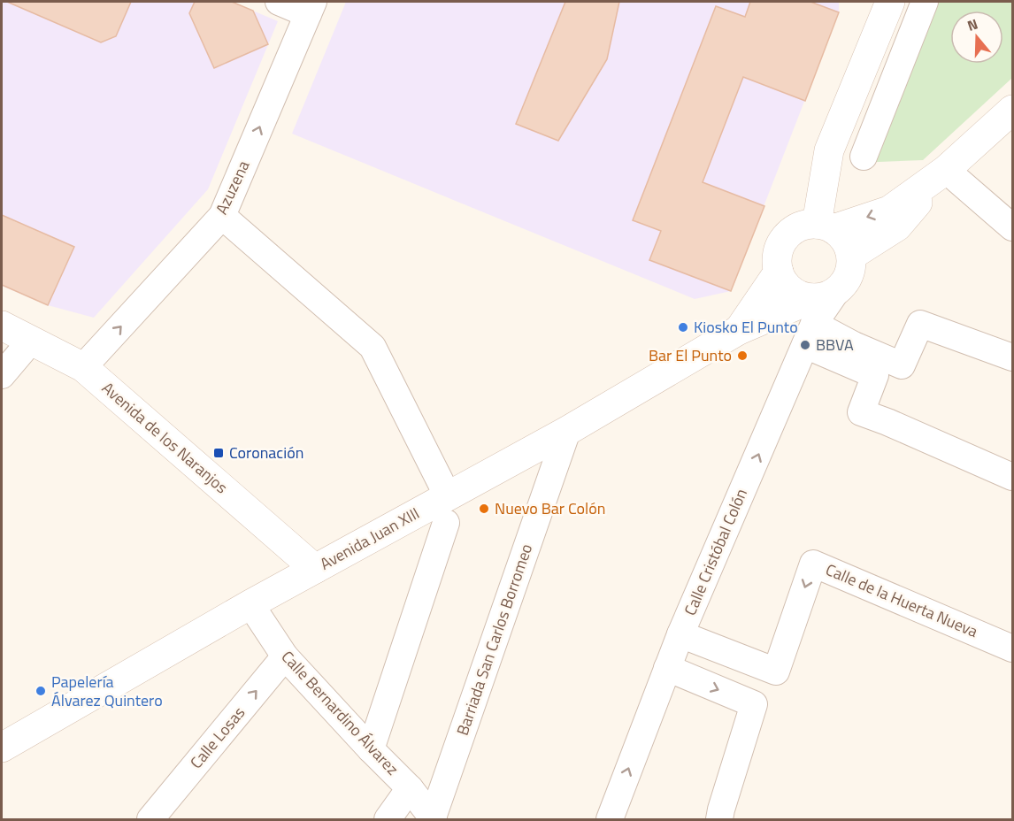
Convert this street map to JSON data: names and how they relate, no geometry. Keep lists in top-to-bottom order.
{
  "streets": {
    "street": [
      "Azuzena",
      "Avenida de los Naranjos",
      "Avenida Juan XIII",
      "Calle Cristóbal Colón",
      "Calle de la Huerta Nueva",
      "Barriada San Carlos Borromeo",
      "Calle Bernardino Álvarez",
      "Calle Losas"
    ]
  },
  "crossings": [
    ["Azuzena", "Avenida de los Naranjos"],
    ["Avenida de los Naranjos", "Avenida Juan XIII"],
    ["Avenida Juan XIII", "Calle Cristóbal Colón"],
    ["Avenida Juan XIII", "Barriada San Carlos Borromeo"],
    ["Avenida Juan XIII", "Calle Bernardino Álvarez"],
    ["Calle Cristóbal Colón", "Calle de la Huerta Nueva"],
    ["Barriada San Carlos Borromeo", "Calle Bernardino Álvarez"],
    ["Calle Bernardino Álvarez", "Calle Losas"]
  ],
  "one_way": ["Azuzena", "Calle Cristóbal Colón", "Calle Losas"],
  "places": {
    "other": [
      "Kiosko El Punto",
      "BBVA",
      "Bar El Punto",
      "Nuevo Bar Colón",
      "Papelería Álvarez Quintero"
    ],
    "transit": ["Coronación"]
  },
  "north": "top"
}
